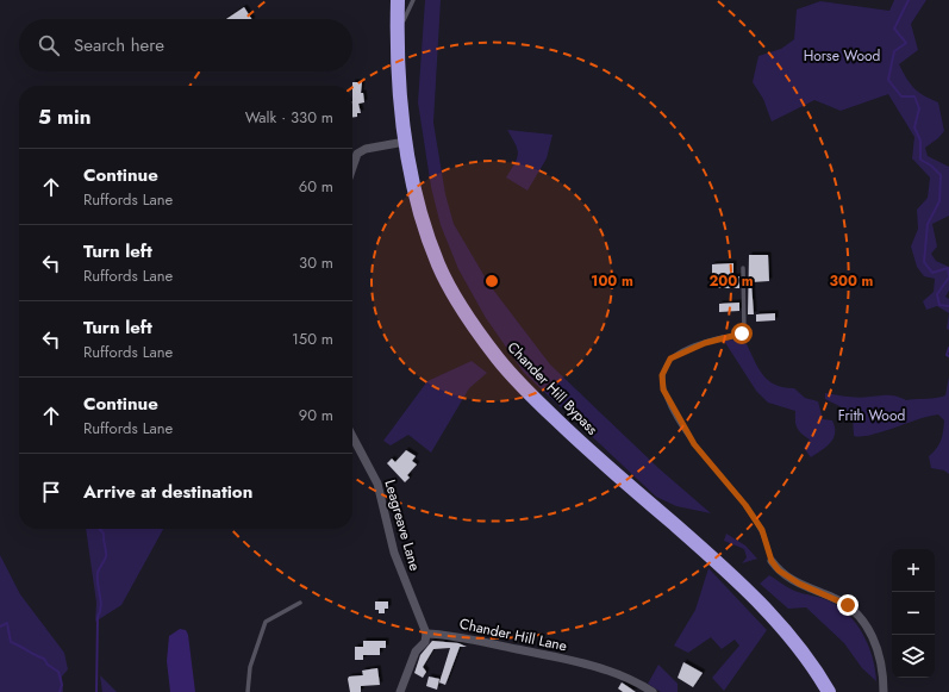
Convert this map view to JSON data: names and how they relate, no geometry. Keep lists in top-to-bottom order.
{
  "streets": {
    "highway": ["Chander Hill Bypass"],
    "street": ["Leagreave Lane", "Chander Hill Lane"]
  },
  "crossings": [
    ["Leagreave Lane", "Chander Hill Lane"]
  ],
  "parks": ["Horse Wood", "Frith Wood"],
  "page": {
    "search": "Search here",
    "heading": ["5 min", "Walk · 330 m"],
    "list": [
      ["Continue", "Ruffords Lane", "60 m"],
      ["Turn left", "Ruffords Lane", "30 m"],
      ["Turn left", "Ruffords Lane", "150 m"],
      ["Continue", "Ruffords Lane", "90 m"],
      "Arrive at destination"
    ],
    "map_buttons": ["+", "−"]
  },
  "rings": ["100 m", "200 m", "300 m"]
}
